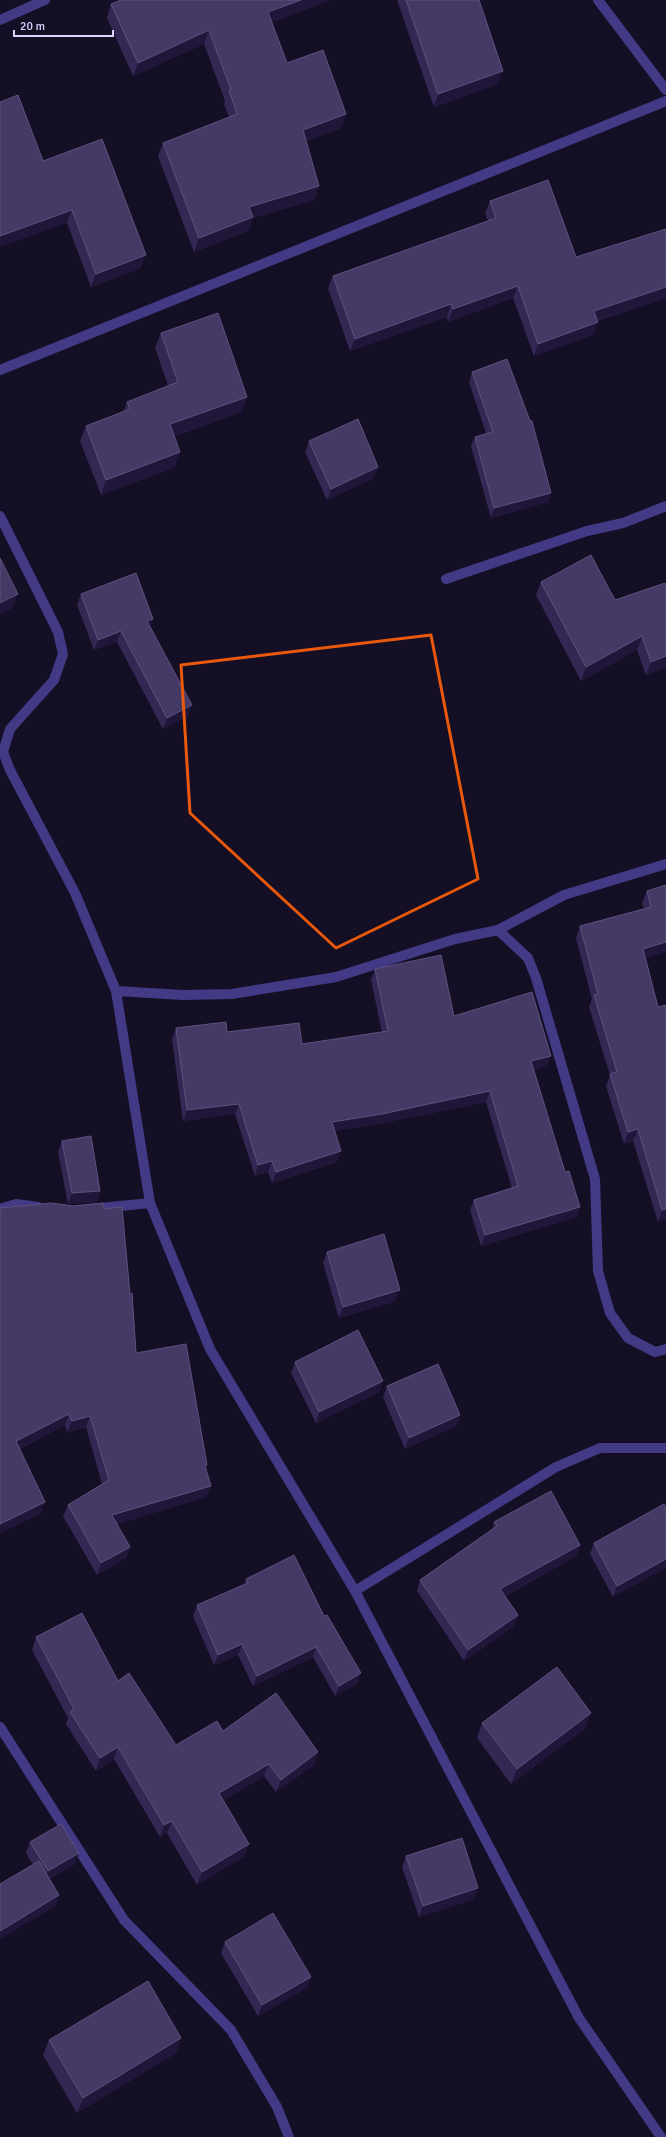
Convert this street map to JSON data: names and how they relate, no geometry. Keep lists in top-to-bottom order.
{
  "scale_bar": "20 m"
}
